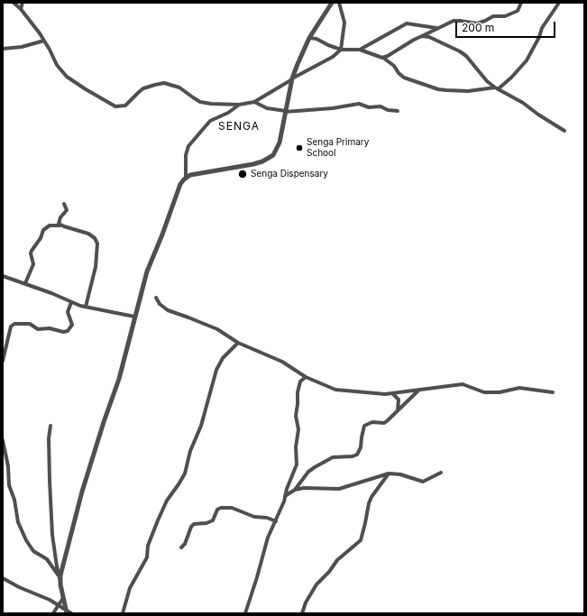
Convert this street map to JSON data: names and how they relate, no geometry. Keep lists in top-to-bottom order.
{
  "districts": ["SENGA"],
  "places": ["Senga Primary School", "Senga Dispensary"],
  "scale_bar": "200 m"
}
